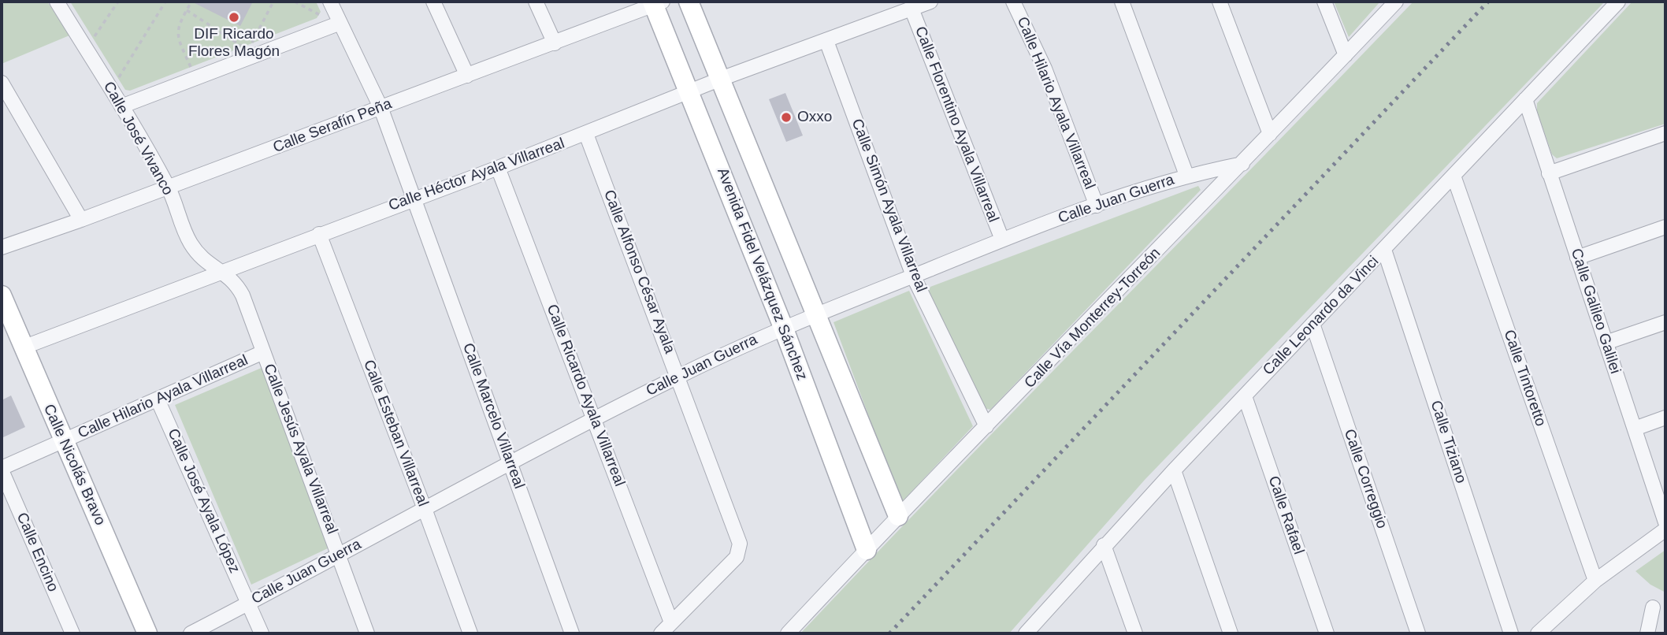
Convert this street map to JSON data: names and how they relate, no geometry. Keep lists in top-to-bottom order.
{
  "streets": {
    "street": [
      "Calle Hilario Ayala Villarreal",
      "Calle Florentino Ayala Villarreal",
      "Calle Serafín Peña",
      "Calle José Vivanco",
      "Calle Héctor Ayala Villarreal",
      "Calle Juan Guerra",
      "Calle Simón Ayala Villarreal",
      "Calle Alfonso César Ayala",
      "Avenida Fidel Velázquez Sánchez",
      "Calle Galileo Galilei",
      "Calle Leonardo da Vinci",
      "Calle Vía Monterrey-Torreón",
      "Calle Tintoretto",
      "Calle Ricardo Ayala Villarreal",
      "Calle Marcelo Villarreal",
      "Calle Esteban Villarreal",
      "Calle Tiziano",
      "Calle Jesús Ayala Villarreal",
      "Calle Nicolás Bravo",
      "Calle Correggio",
      "Calle José Ayala López",
      "Calle Rafael",
      "Calle Encino"
    ]
  },
  "crossings": [
    ["Calle Hilario Ayala Villarreal", "Calle Juan Guerra"],
    ["Calle Hilario Ayala Villarreal", "Calle Jesús Ayala Villarreal"],
    ["Calle Hilario Ayala Villarreal", "Calle Nicolás Bravo"],
    ["Calle Hilario Ayala Villarreal", "Calle José Ayala López"],
    ["Calle Hilario Ayala Villarreal", "Calle Encino"],
    ["Calle Florentino Ayala Villarreal", "Calle Héctor Ayala Villarreal"],
    ["Calle Florentino Ayala Villarreal", "Calle Juan Guerra"],
    ["Calle Serafín Peña", "Calle José Vivanco"],
    ["Calle Serafín Peña", "Avenida Fidel Velázquez Sánchez"],
    ["Calle Serafín Peña", "Calle Marcelo Villarreal"],
    ["Calle José Vivanco", "Calle Héctor Ayala Villarreal"],
    ["Calle José Vivanco", "Calle Jesús Ayala Villarreal"],
    ["Calle Héctor Ayala Villarreal", "Calle Simón Ayala Villarreal"],
    ["Calle Héctor Ayala Villarreal", "Calle Alfonso César Ayala"],
    ["Calle Héctor Ayala Villarreal", "Avenida Fidel Velázquez Sánchez"],
    ["Calle Héctor Ayala Villarreal", "Calle Ricardo Ayala Villarreal"],
    ["Calle Héctor Ayala Villarreal", "Calle Marcelo Villarreal"],
    ["Calle Héctor Ayala Villarreal", "Calle Esteban Villarreal"],
    ["Calle Héctor Ayala Villarreal", "Calle Jesús Ayala Villarreal"],
    ["Calle Héctor Ayala Villarreal", "Calle Nicolás Bravo"],
    ["Calle Juan Guerra", "Calle Simón Ayala Villarreal"],
    ["Calle Juan Guerra", "Calle Alfonso César Ayala"],
    ["Calle Juan Guerra", "Avenida Fidel Velázquez Sánchez"],
    ["Calle Juan Guerra", "Calle Vía Monterrey-Torreón"],
    ["Calle Juan Guerra", "Calle Ricardo Ayala Villarreal"],
    ["Calle Juan Guerra", "Calle Marcelo Villarreal"],
    ["Calle Juan Guerra", "Calle Esteban Villarreal"],
    ["Calle Juan Guerra", "Calle Jesús Ayala Villarreal"],
    ["Calle Juan Guerra", "Calle José Ayala López"],
    ["Calle Simón Ayala Villarreal", "Calle Vía Monterrey-Torreón"],
    ["Calle Alfonso César Ayala", "Calle Ricardo Ayala Villarreal"],
    ["Avenida Fidel Velázquez Sánchez", "Calle Vía Monterrey-Torreón"],
    ["Calle Galileo Galilei", "Calle Leonardo da Vinci"],
    ["Calle Leonardo da Vinci", "Calle Tintoretto"],
    ["Calle Leonardo da Vinci", "Calle Tiziano"],
    ["Calle Leonardo da Vinci", "Calle Correggio"],
    ["Calle Leonardo da Vinci", "Calle Rafael"]
  ],
  "places": ["DIF Ricardo Flores Magón", "Oxxo"]
}
